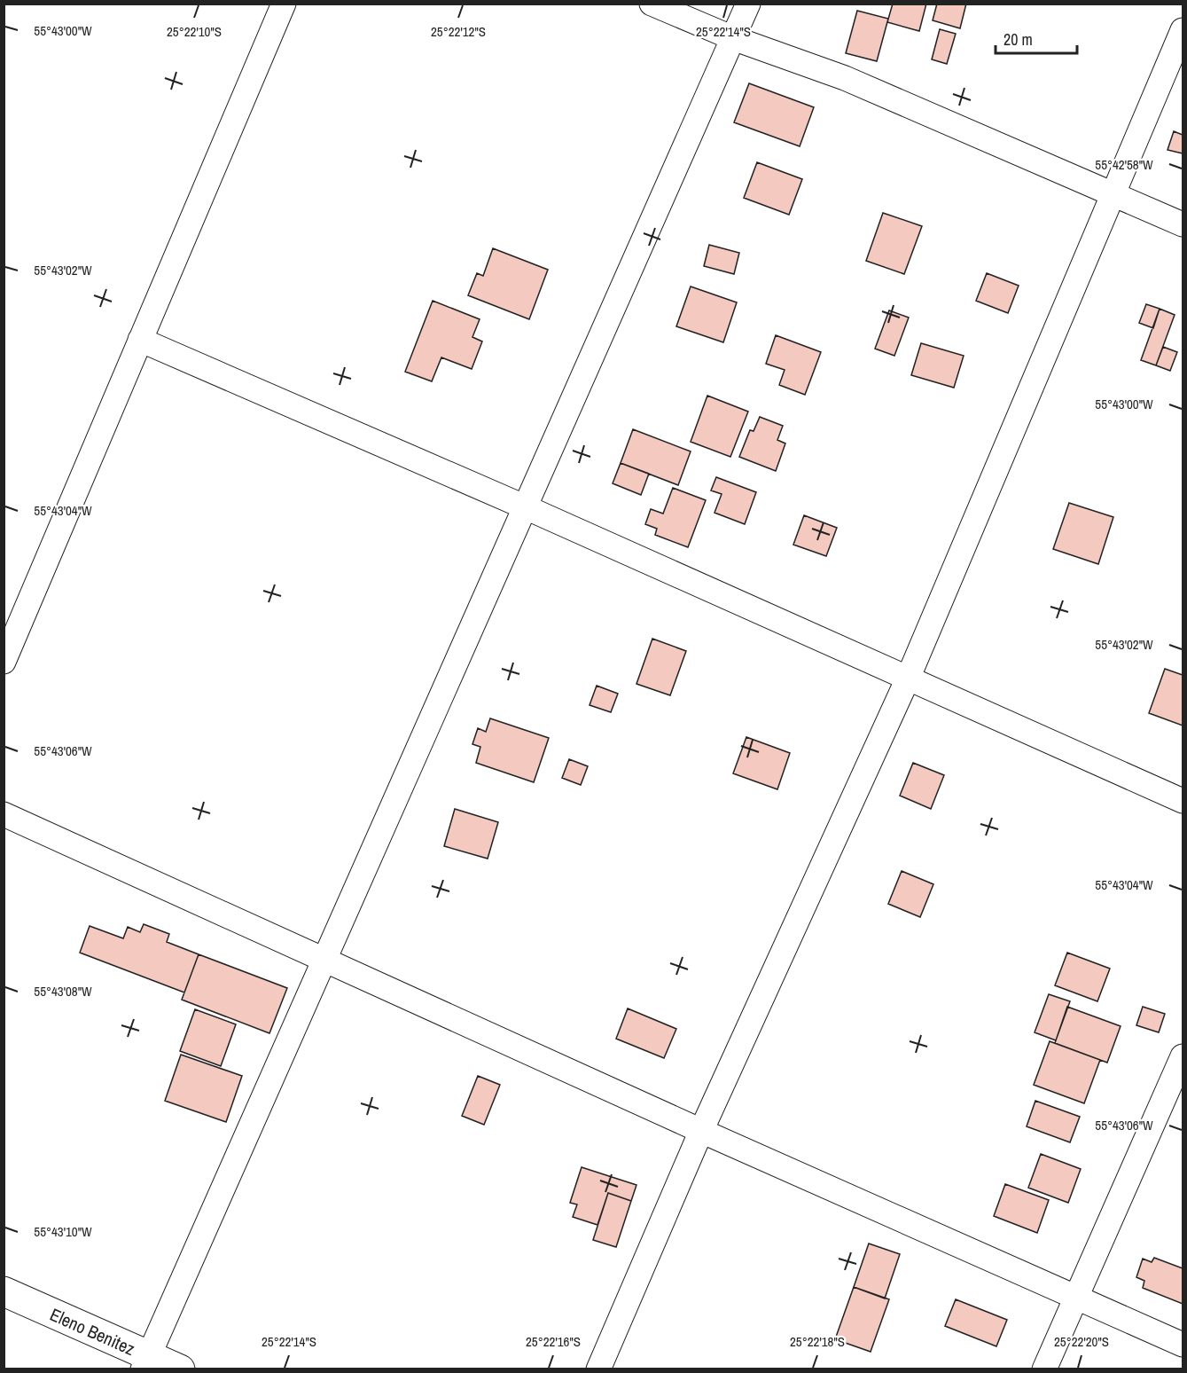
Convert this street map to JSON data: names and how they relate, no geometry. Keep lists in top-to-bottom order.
{
  "streets": {
    "street": ["Eleno Benitez"]
  },
  "scale_bar": "20 m",
  "coordinates": [
    "55°43'00\"W",
    "25°22'10\"S",
    "25°22'12\"S",
    "25°22'14\"S",
    "55°42'58\"W",
    "55°43'02\"W",
    "55°43'04\"W",
    "55°43'06\"W",
    "55°43'08\"W",
    "55°43'10\"W",
    "25°22'16\"S",
    "25°22'18\"S",
    "25°22'20\"S"
  ]
}
